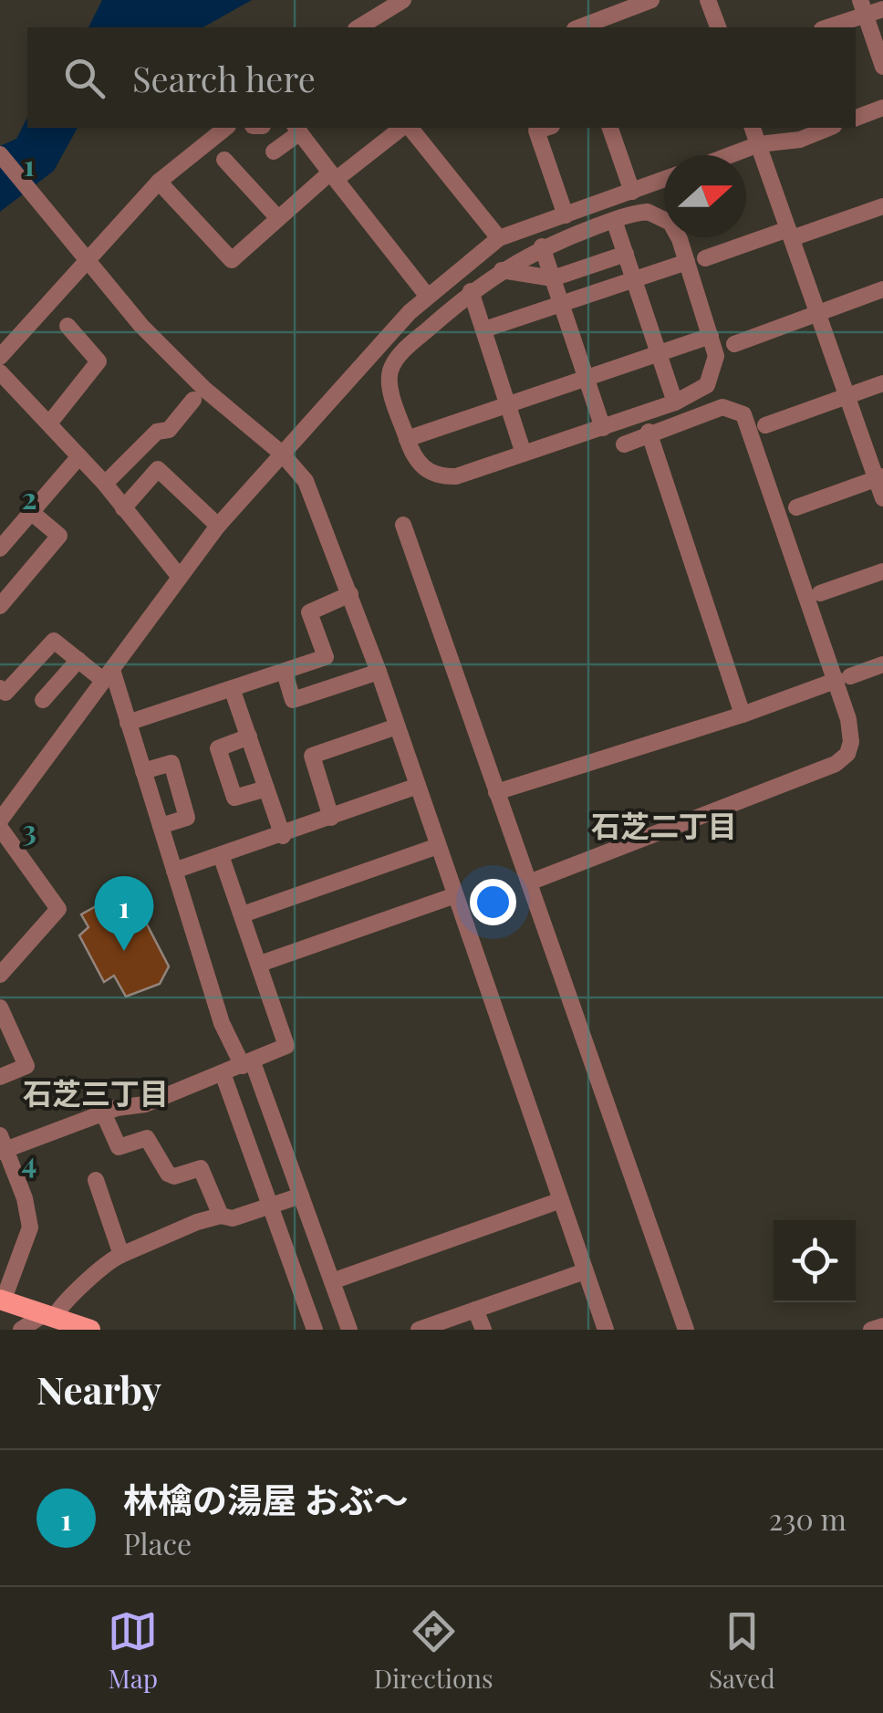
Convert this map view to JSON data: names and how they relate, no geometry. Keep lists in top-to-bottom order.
{
  "districts": ["石芝二丁目", "石芝三丁目"],
  "north": "right",
  "page": {
    "search": "Search here",
    "pins": "1",
    "heading": "Nearby",
    "list": [
      {
        "mark": "1",
        "name": "林檎の湯屋 おぶ～",
        "note": "Place",
        "value": "230 m"
      }
    ],
    "nav": ["Map", "Directions", "Saved"]
  },
  "grid": {
    "rows": [
      "1",
      "2",
      "3",
      "4"
    ]
  }
}
